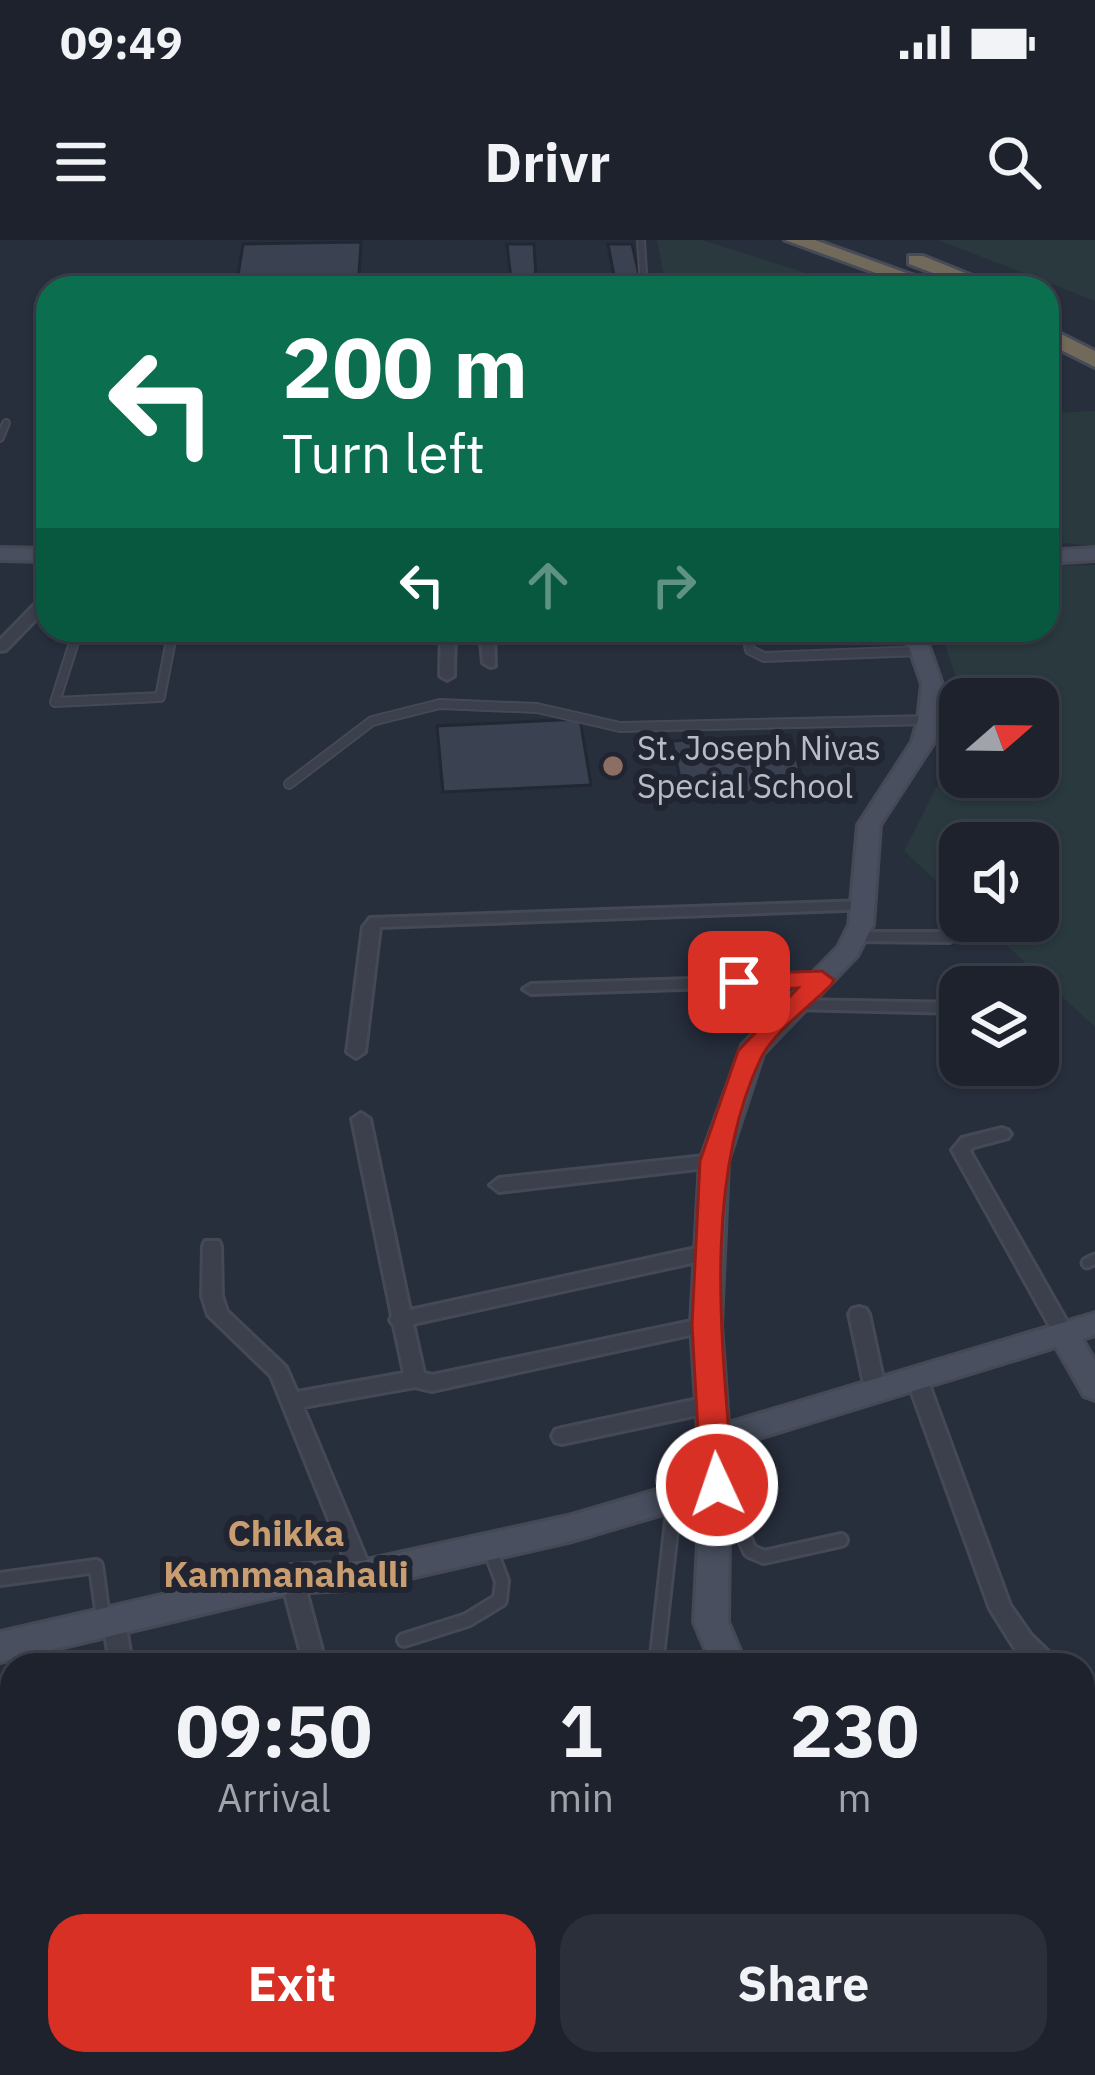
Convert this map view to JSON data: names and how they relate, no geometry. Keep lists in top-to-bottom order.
{
  "districts": ["Chikka Kammanahalli"],
  "places": ["St. Joseph Nivas Special School"],
  "north": "right",
  "page": {
    "status": "09:49",
    "header": "Drivr",
    "turn": ["200 m", "Turn left"],
    "eta": [
      "09:50",
      "Arrival",
      "1",
      "min",
      "230",
      "m"
    ],
    "buttons": ["Exit", "Share"]
  }
}
